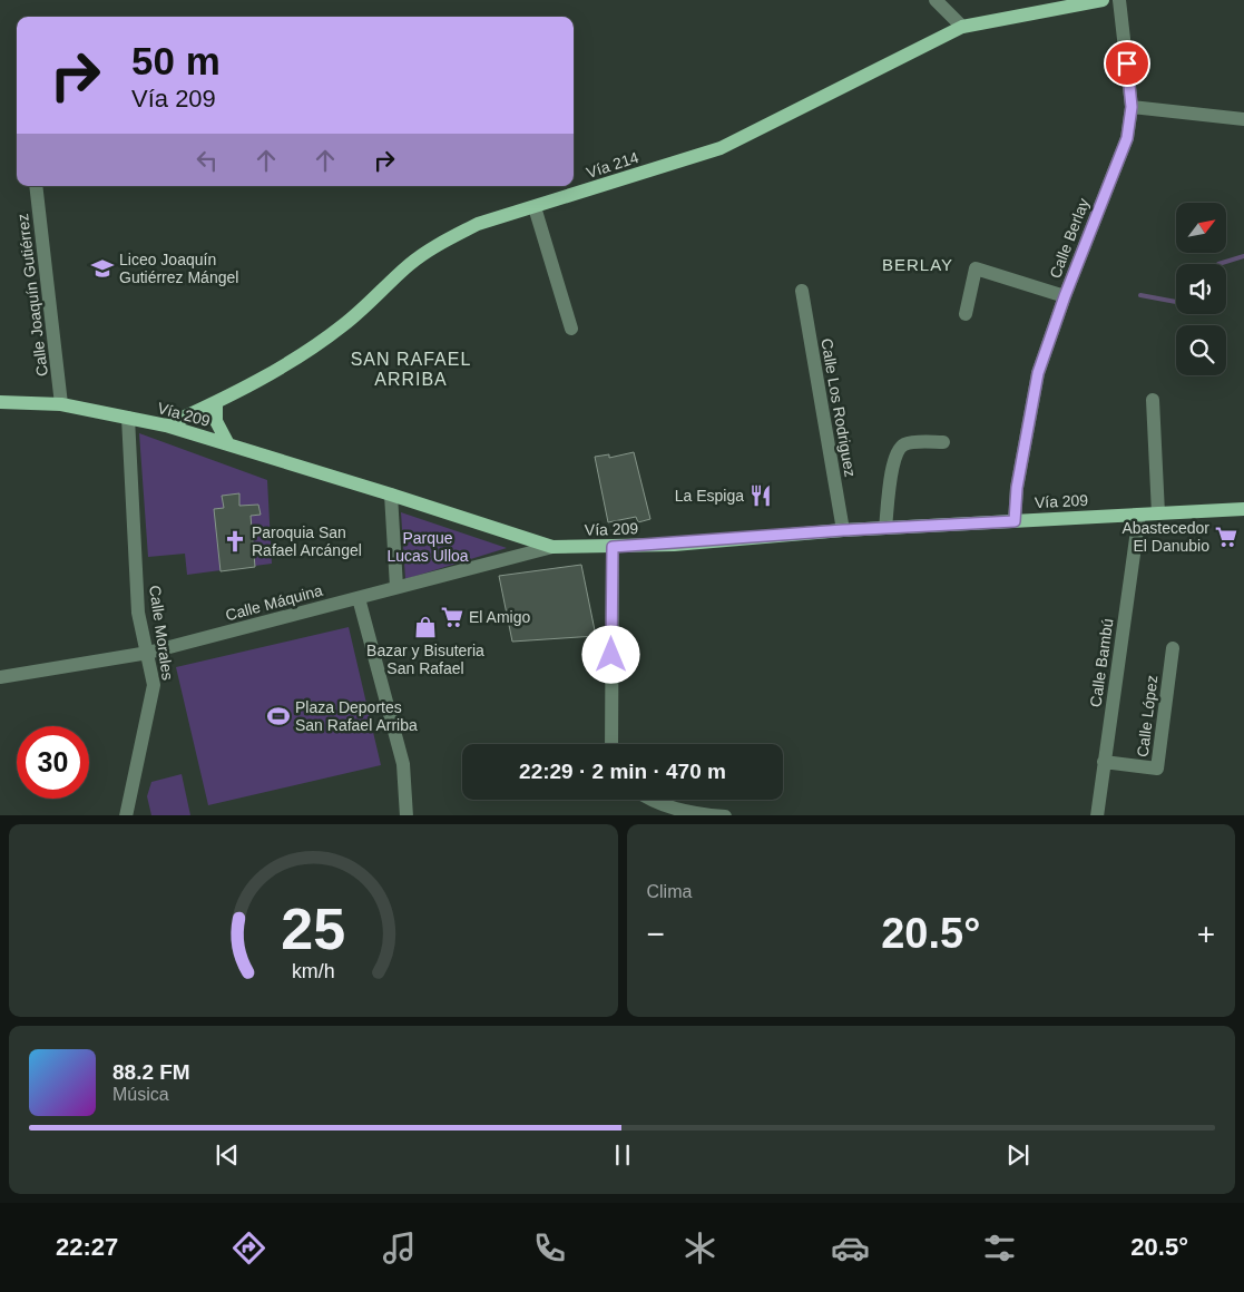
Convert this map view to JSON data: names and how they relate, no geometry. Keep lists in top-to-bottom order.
{
  "streets": {
    "main road": ["Vía 214", "Vía 209"],
    "street": [
      "Calle Berlay",
      "Calle Joaquín Gutiérrez",
      "Calle Los Rodriguez",
      "Calle Máquina",
      "Calle Morales",
      "Calle Bambú",
      "Calle López"
    ]
  },
  "crossings": [
    ["Vía 214", "Vía 209"],
    ["Calle Berlay", "Vía 209"],
    ["Calle Joaquín Gutiérrez", "Vía 209"],
    ["Calle Los Rodriguez", "Vía 209"],
    ["Vía 209", "Calle Máquina"],
    ["Vía 209", "Calle Morales"],
    ["Vía 209", "Calle Bambú"],
    ["Calle Máquina", "Calle Morales"],
    ["Calle Bambú", "Calle López"]
  ],
  "districts": ["BERLAY", "SAN RAFAEL ARRIBA"],
  "parks": ["Parque Lucas Ulloa"],
  "places": {
    "school or university": ["Liceo Joaquín Gutiérrez Mángel"],
    "restaurant": ["La Espiga"],
    "supermarket": ["Abastecedor El Danubio", "El Amigo"],
    "church": ["Paroquia San Rafael Arcángel"],
    "shop": ["Bazar y Bisuteria San Rafael"],
    "sports": ["Plaza Deportes San Rafael Arriba"]
  },
  "north": "top right",
  "page": {
    "turn": ["50 m", "Vía 209"],
    "limit": "30",
    "trip": "22:29 · 2 min · 470 m",
    "tile": "Clima",
    "heat": ["−", "20.5°", "+"],
    "song": ["88.2 FM", "Música"],
    "tabs": ["22:27", "20.5°"],
    "gauge": ["25", "km/h"]
  }
}
